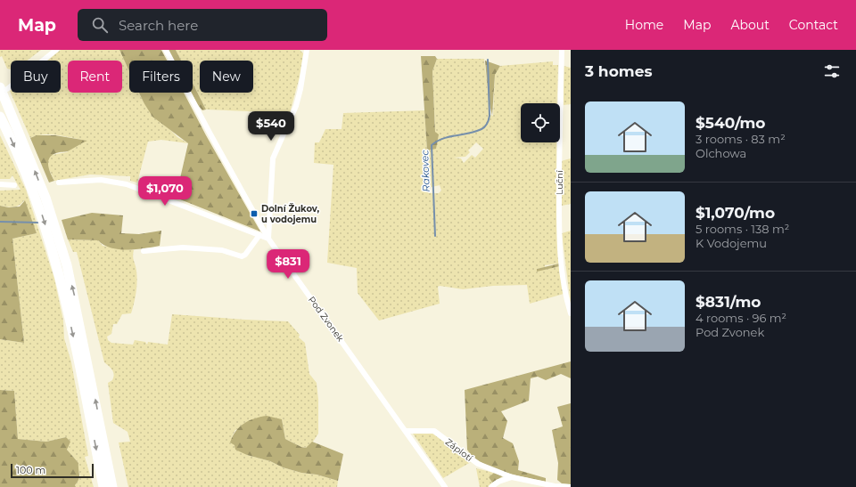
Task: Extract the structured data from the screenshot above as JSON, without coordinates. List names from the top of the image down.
{
  "streets": {
    "street": ["Luční", "Pod Zvonek", "Záplotí"]
  },
  "crossings": [
    ["Pod Zvonek", "Záplotí"]
  ],
  "water": ["Rakovec"],
  "places": {
    "transit": ["Dolní Žukov, u vodojemu"]
  },
  "scale_bar": "100 m",
  "page": {
    "header": "Map",
    "search": "Search here",
    "nav": [
      "Home",
      "Map",
      "About",
      "Contact"
    ],
    "heading": "3 homes",
    "chip": [
      "Buy",
      "Rent",
      "Filters",
      "New"
    ],
    "list": [
      {
        "name": "$540/mo",
        "note": "3 rooms · 83 m² · Olchowa"
      },
      {
        "name": "$1,070/mo",
        "note": "5 rooms · 138 m² · K Vodojemu"
      },
      {
        "name": "$831/mo",
        "note": "4 rooms · 96 m² · Pod Zvonek"
      }
    ],
    "price": ["$540", "$1,070", "$831"],
    "scale": "100 m"
  }
}
